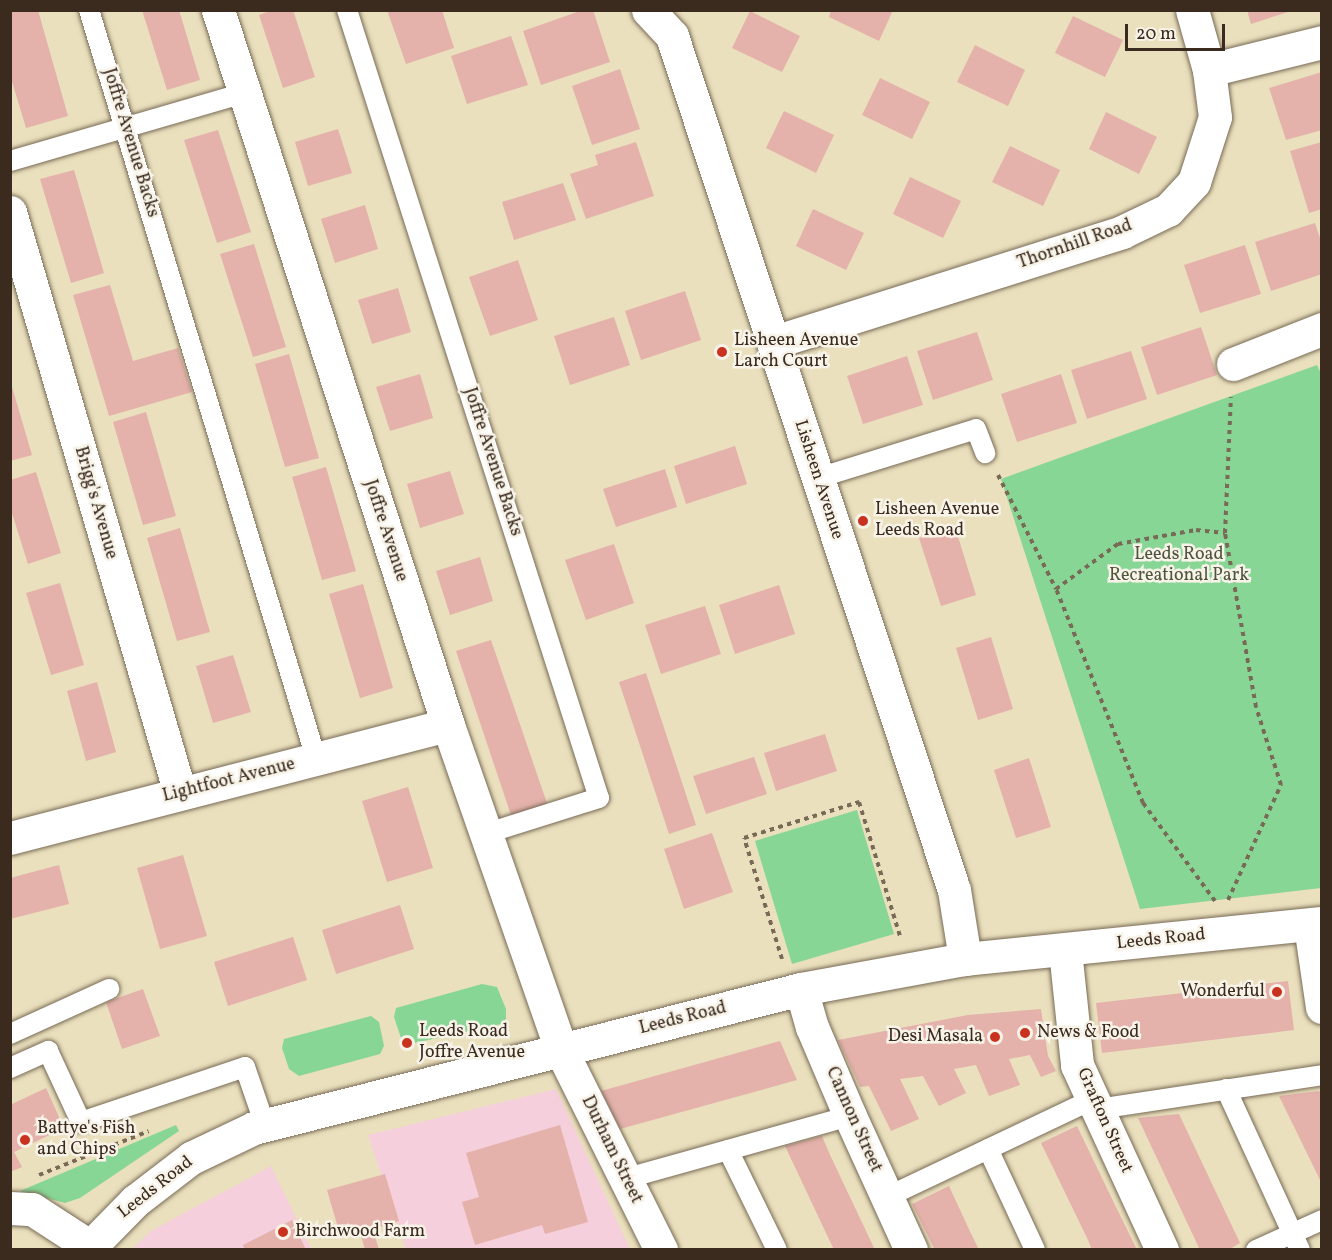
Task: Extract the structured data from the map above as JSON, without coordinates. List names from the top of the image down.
{
  "streets": {
    "street": [
      "Thornhill Road",
      "Lisheen Avenue",
      "Brigg's Avenue",
      "Joffre Avenue",
      "Lightfoot Avenue",
      "Leeds Road",
      "Cannon Street",
      "Grafton Street",
      "Durham Street"
    ],
    "lane": ["Joffre Avenue Backs"]
  },
  "crossings": [
    ["Joffre Avenue Backs", "Joffre Avenue"],
    ["Joffre Avenue Backs", "Lightfoot Avenue"],
    ["Thornhill Road", "Lisheen Avenue"],
    ["Lisheen Avenue", "Leeds Road"],
    ["Brigg's Avenue", "Lightfoot Avenue"],
    ["Joffre Avenue", "Lightfoot Avenue"],
    ["Joffre Avenue", "Leeds Road"],
    ["Joffre Avenue", "Durham Street"],
    ["Leeds Road", "Cannon Street"],
    ["Leeds Road", "Grafton Street"],
    ["Leeds Road", "Durham Street"]
  ],
  "parks": ["Leeds Road Recreational Park"],
  "places": [
    "Lisheen Avenue Larch Court",
    "Lisheen Avenue Leeds Road",
    "Wonderful",
    "News & Food",
    "Desi Masala",
    "Leeds Road Joffre Avenue",
    "Battye's Fish and Chips",
    "Birchwood Farm"
  ],
  "scale_bar": "20 m"
}
